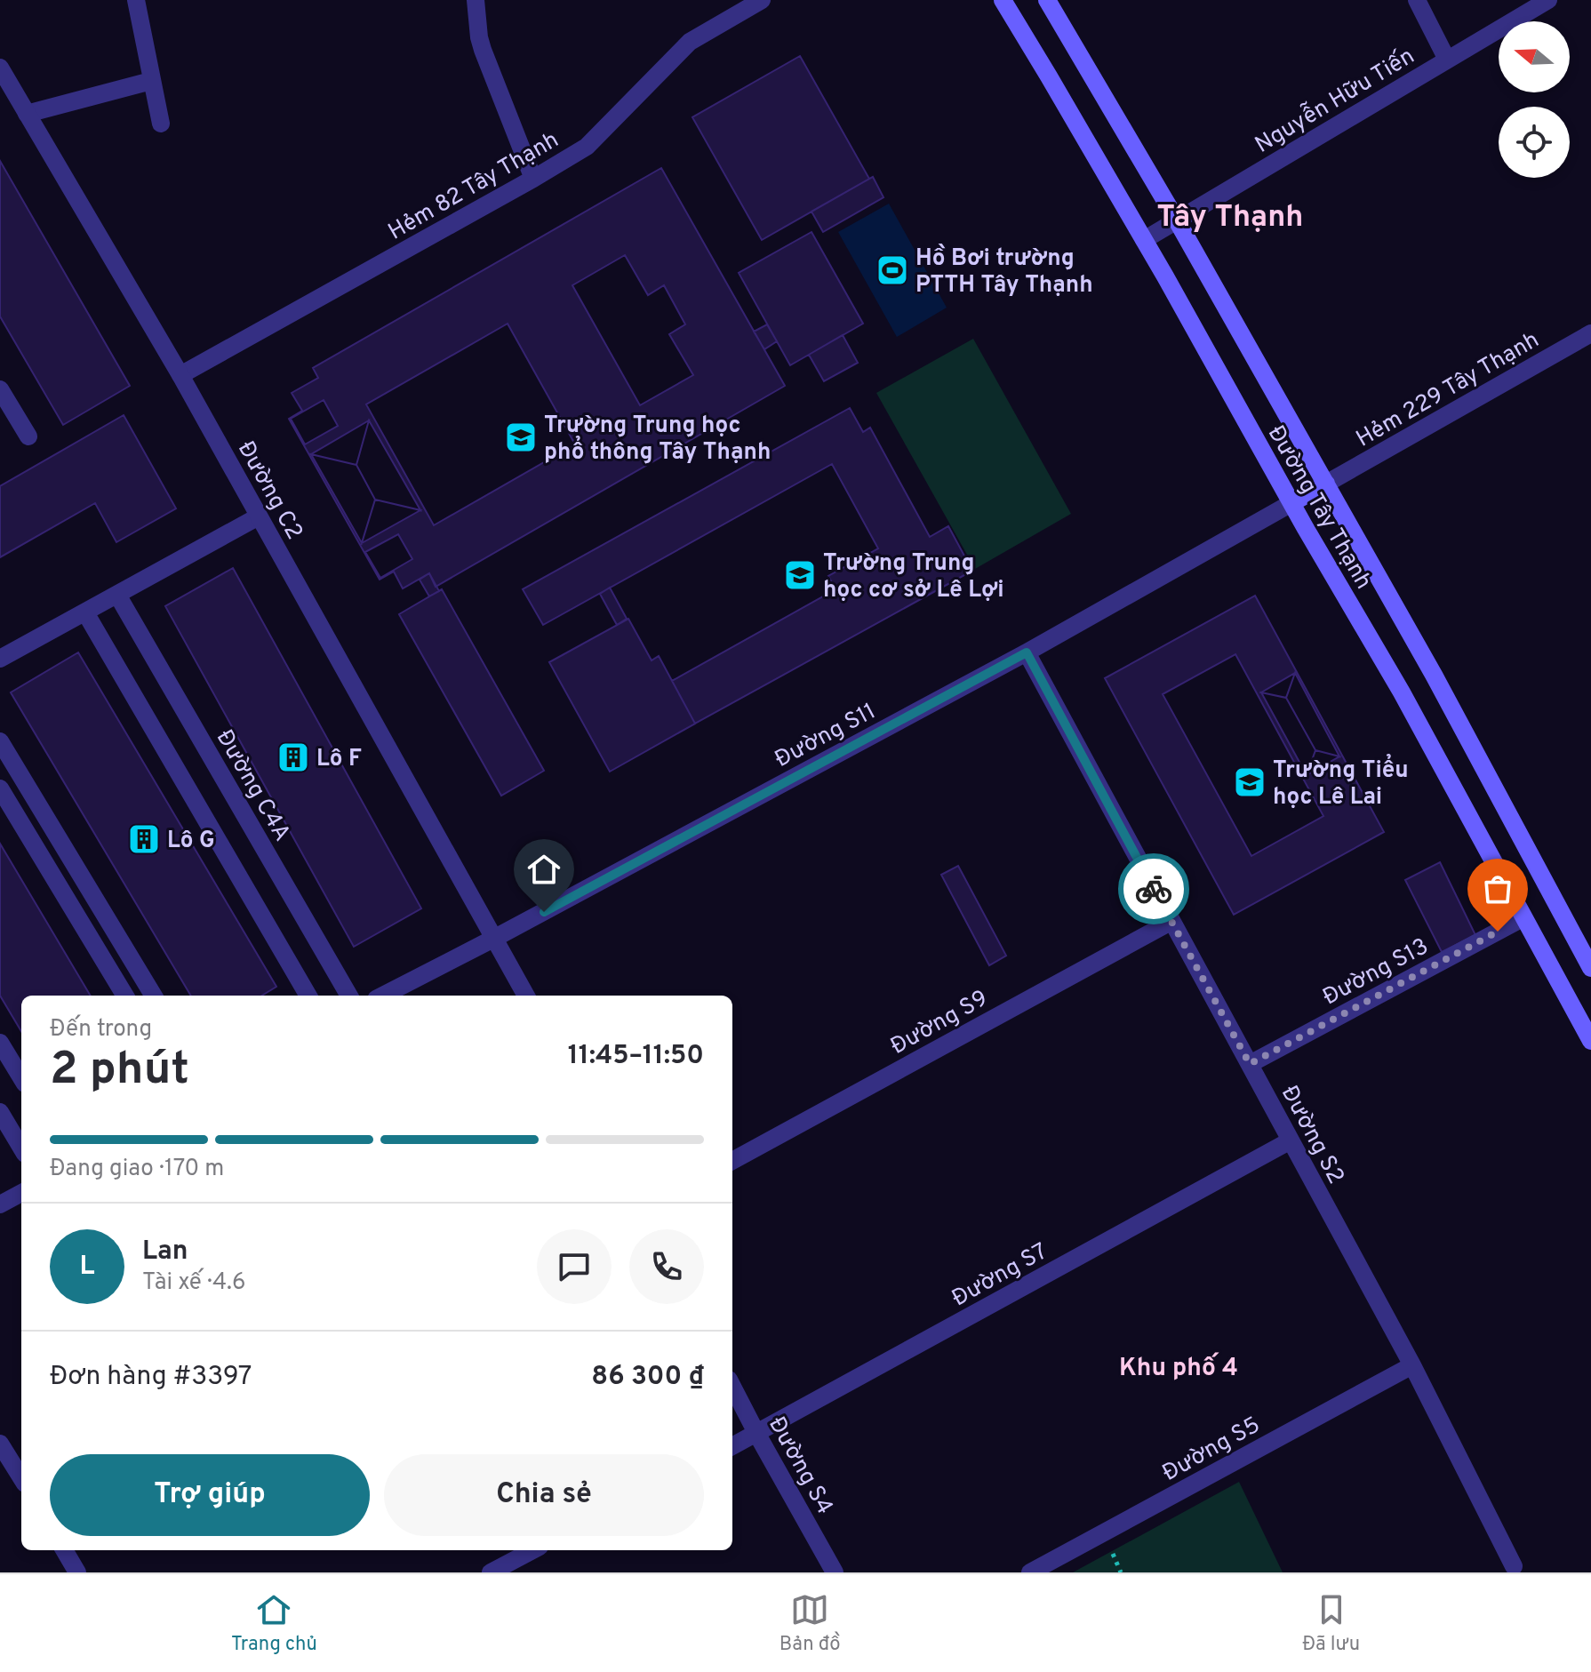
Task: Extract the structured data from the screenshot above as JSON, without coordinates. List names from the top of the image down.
{
  "streets": {
    "street": [
      "Nguyễn Hữu Tiến",
      "Hẻm 82 Tây Thạnh",
      "Hẻm 229 Tây Thạnh",
      "Đường C2",
      "Đường Tây Thạnh",
      "Đường S11",
      "Đường C4A",
      "Đường S13",
      "Đường S9",
      "Đường S2",
      "Đường S7",
      "Đường S5",
      "Đường S4"
    ]
  },
  "crossings": [
    ["Nguyễn Hữu Tiến", "Đường Tây Thạnh"],
    ["Hẻm 82 Tây Thạnh", "Đường C2"],
    ["Hẻm 229 Tây Thạnh", "Đường Tây Thạnh"],
    ["Đường C2", "Đường S11"],
    ["Đường Tây Thạnh", "Đường S11"],
    ["Đường Tây Thạnh", "Đường S13"],
    ["Đường S11", "Đường S2"],
    ["Đường S13", "Đường S2"],
    ["Đường S9", "Đường S2"],
    ["Đường S2", "Đường S7"],
    ["Đường S2", "Đường S5"],
    ["Đường S7", "Đường S4"]
  ],
  "districts": ["Tây Thạnh", "Khu phố 4"],
  "places": {
    "sports": ["Hồ Bơi trường PTTH Tây Thạnh"],
    "school or university": ["Trường Trung học phổ thông Tây Thạnh", "Trường Trung học cơ sở Lê Lợi", "Trường Tiểu học Lê Lai"],
    "building": ["Lô F", "Lô G"]
  },
  "north": "left",
  "page": {
    "heading": ["2 phút", "Đến trong", "11:45–11:50"],
    "panel": [
      "Lan",
      "Tài xế · 4.6",
      "Đơn hàng #3397",
      "86 300 ₫"
    ],
    "bar": "Đang giao · 170 m",
    "round": "L",
    "buttons": ["Trợ giúp", "Chia sẻ"],
    "tabs": ["Trang chủ", "Bản đồ", "Đã lưu"]
  }
}
